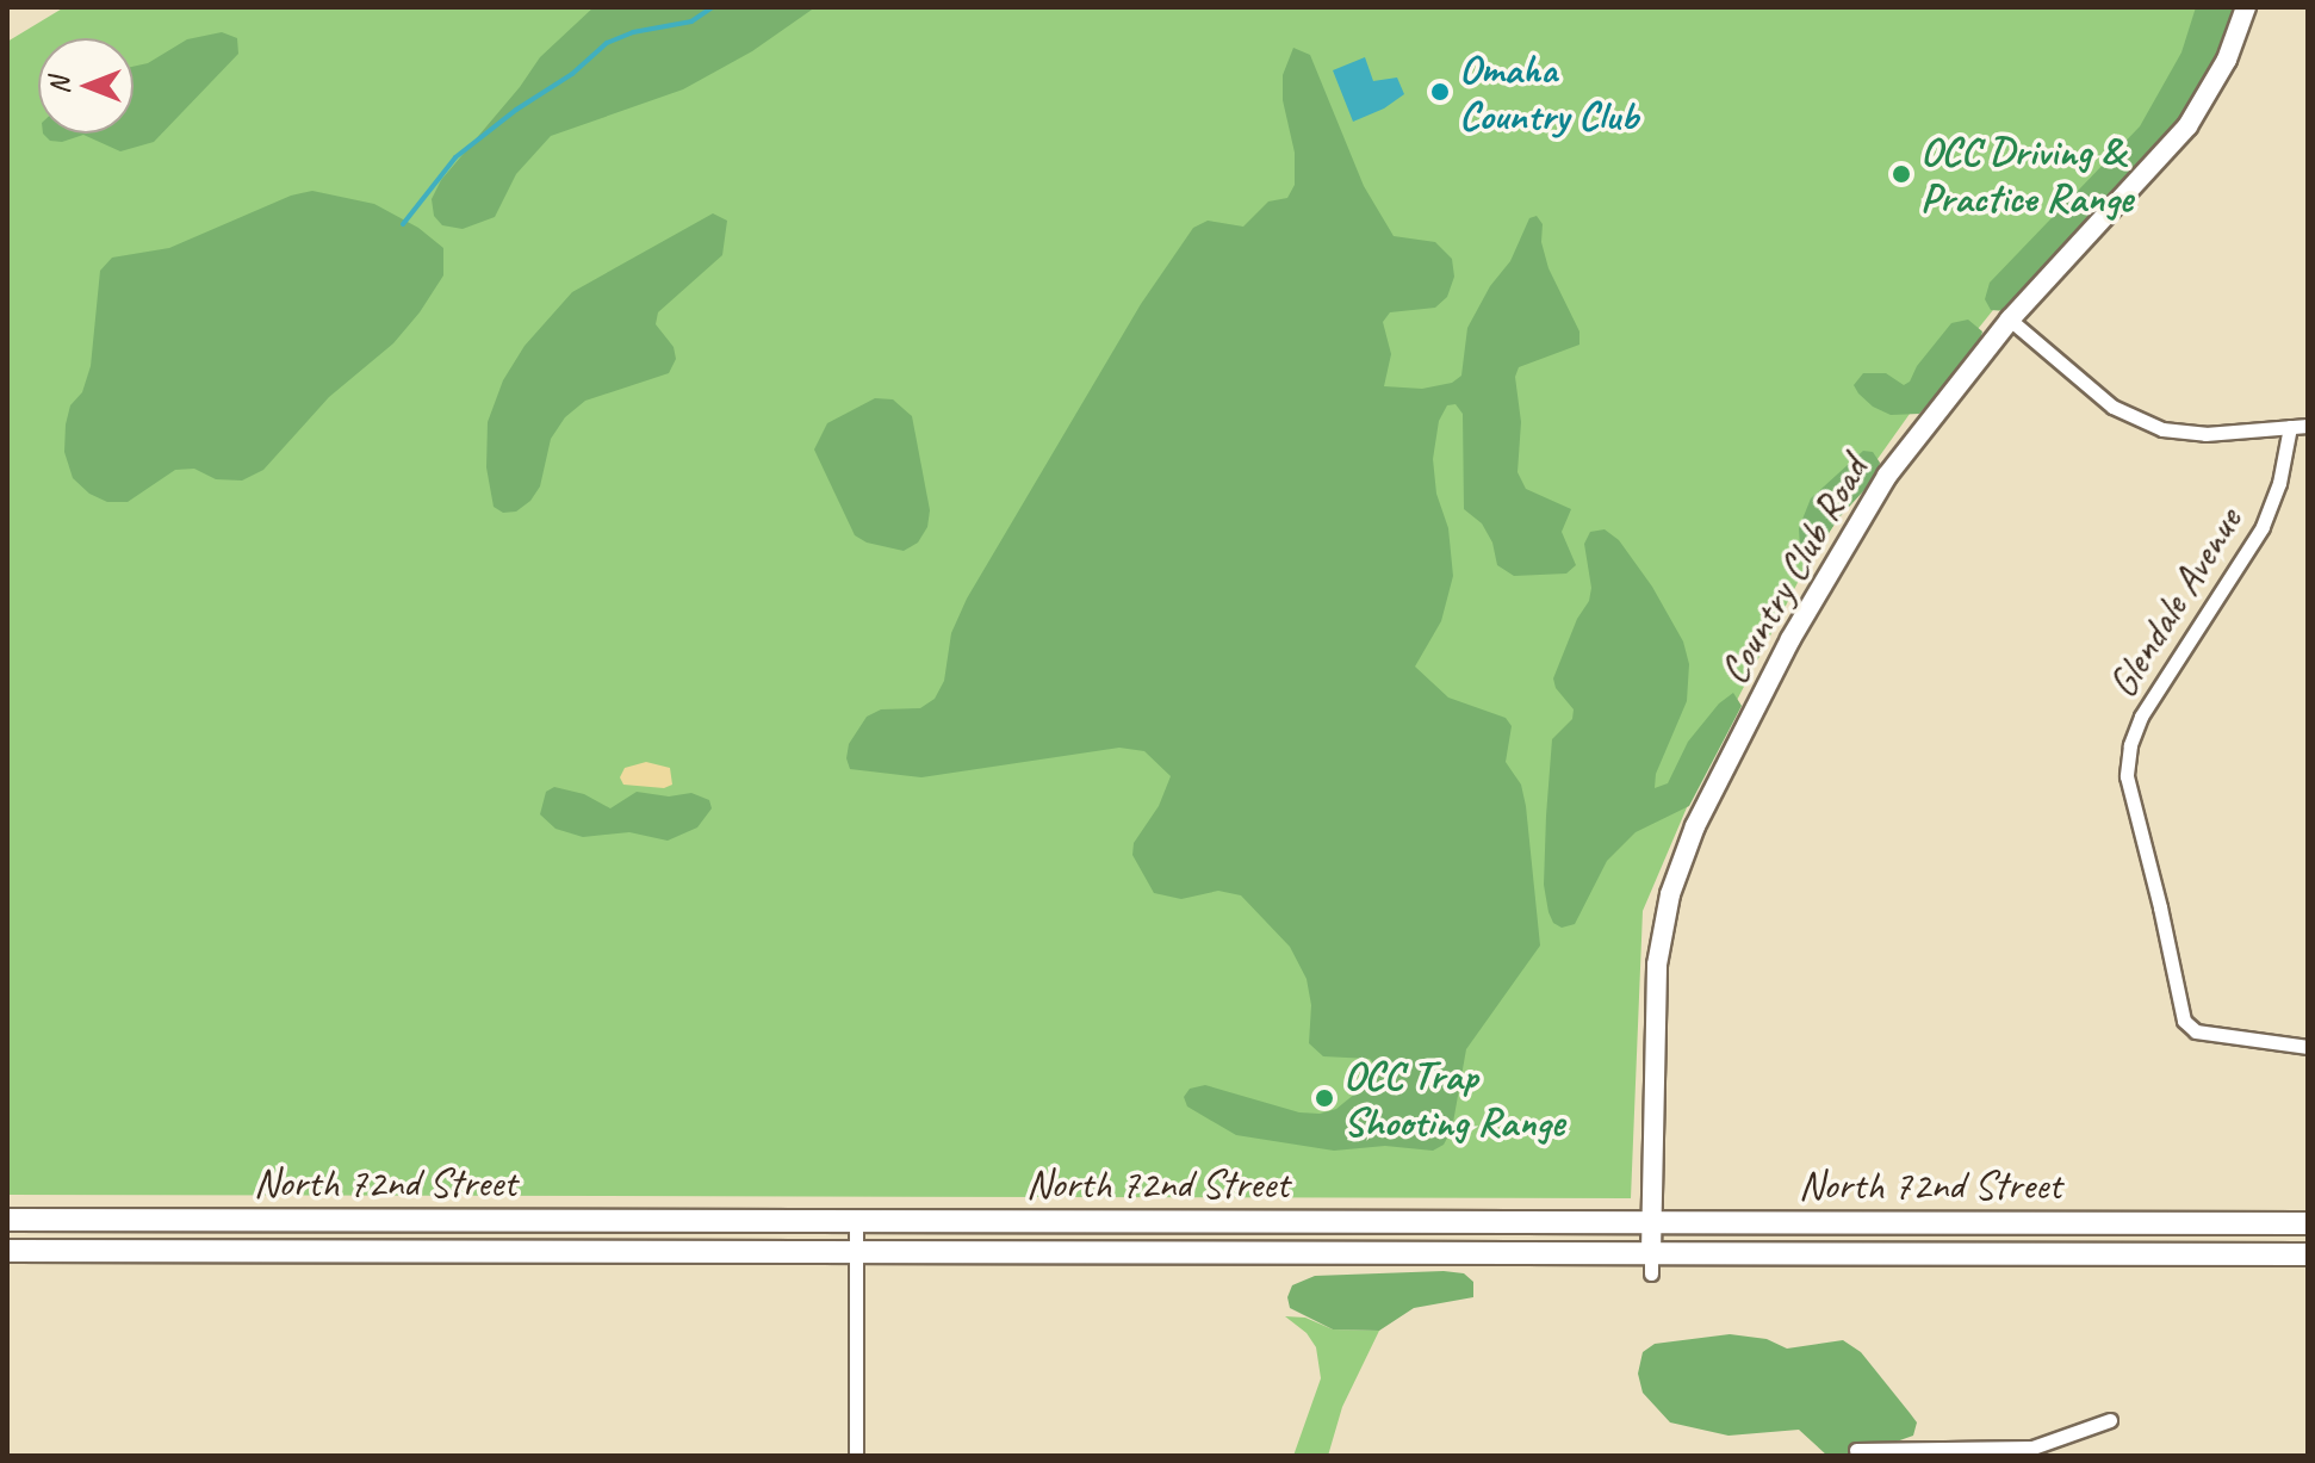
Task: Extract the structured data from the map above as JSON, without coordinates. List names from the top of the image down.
{
  "streets": {
    "main road": ["North 72nd Street"],
    "street": ["Country Club Road", "Glendale Avenue"]
  },
  "crossings": [
    ["Country Club Road", "North 72nd Street"]
  ],
  "places": ["Omaha Country Club", "OCC Driving & Practice Range", "OCC Trap Shooting Range"],
  "north": "left"
}
